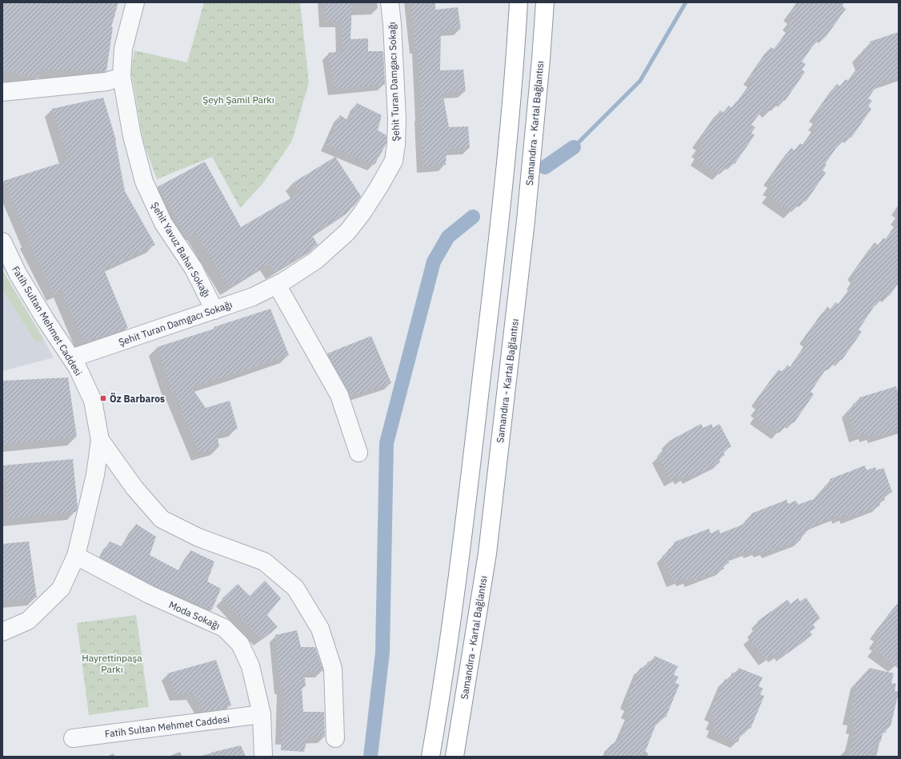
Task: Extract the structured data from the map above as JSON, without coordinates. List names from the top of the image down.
{
  "streets": {
    "highway": ["Samandıra - Kartal Bağlantısı"],
    "street": [
      "Şehit Turan Damgacı Sokağı",
      "Şehit Yavuz Bahar Sokağı",
      "Fatih Sultan Mehmet Caddesi",
      "Moda Sokağı"
    ]
  },
  "crossings": [
    ["Şehit Turan Damgacı Sokağı", "Şehit Yavuz Bahar Sokağı"],
    ["Şehit Turan Damgacı Sokağı", "Fatih Sultan Mehmet Caddesi"],
    ["Fatih Sultan Mehmet Caddesi", "Moda Sokağı"]
  ],
  "parks": ["Şeyh Şamil Parkı", "Hayrettinpaşa Parkı"],
  "places": {
    "transit": ["Öz Barbaros"]
  }
}
